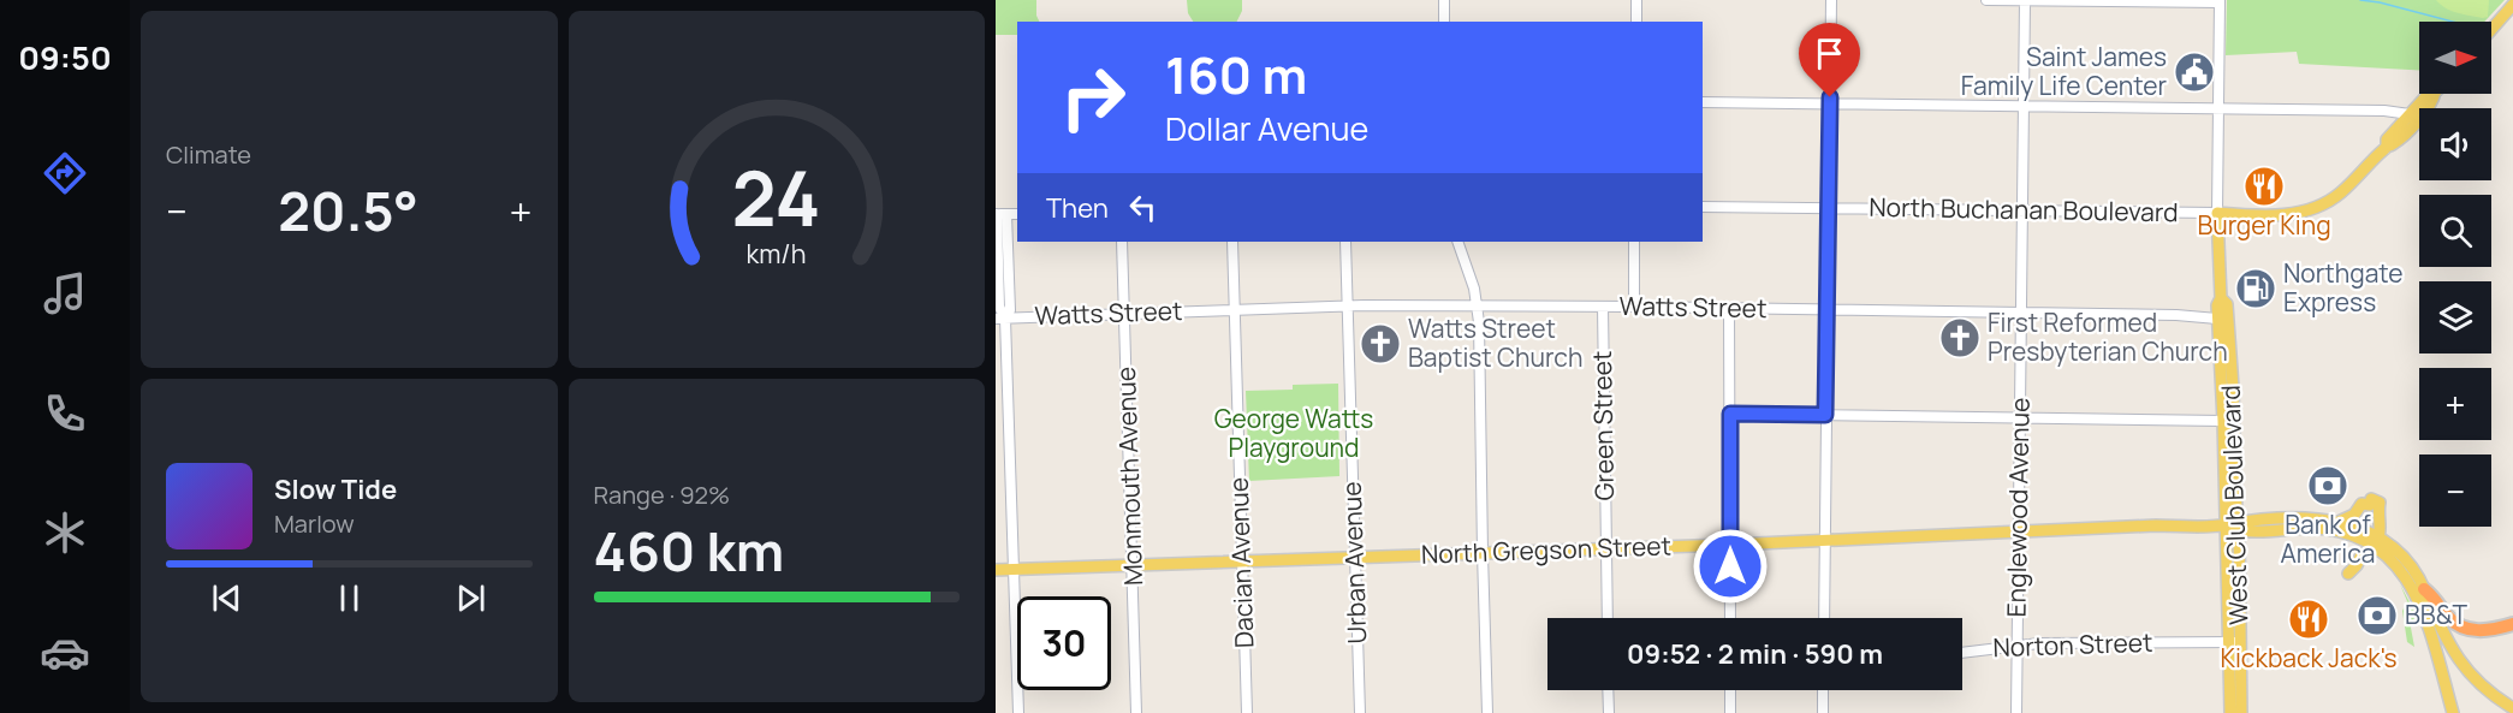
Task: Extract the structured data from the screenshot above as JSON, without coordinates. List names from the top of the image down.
{
  "streets": {
    "main road": ["West Club Boulevard", "North Gregson Street"],
    "street": [
      "North Buchanan Boulevard",
      "Watts Street",
      "Green Street",
      "Monmouth Avenue",
      "Englewood Avenue",
      "Dacian Avenue",
      "Urban Avenue",
      "Norton Street"
    ]
  },
  "crossings": [
    ["North Buchanan Boulevard", "West Club Boulevard"],
    ["North Buchanan Boulevard", "Englewood Avenue"],
    ["Watts Street", "Green Street"],
    ["Watts Street", "Monmouth Avenue"],
    ["Watts Street", "West Club Boulevard"],
    ["Watts Street", "Englewood Avenue"],
    ["Watts Street", "Dacian Avenue"],
    ["Watts Street", "Urban Avenue"],
    ["Green Street", "North Gregson Street"],
    ["Monmouth Avenue", "North Gregson Street"],
    ["West Club Boulevard", "North Gregson Street"],
    ["West Club Boulevard", "Norton Street"],
    ["Englewood Avenue", "North Gregson Street"],
    ["Englewood Avenue", "Norton Street"],
    ["North Gregson Street", "Dacian Avenue"],
    ["North Gregson Street", "Urban Avenue"]
  ],
  "parks": ["George Watts Playground"],
  "places": {
    "public building": ["Saint James Family Life Center"],
    "restaurant": ["Burger King", "Kickback Jack's"],
    "fuel station": ["Northgate Express"],
    "church": ["First Reformed Presbyterian Church", "Watts Street Baptist Church"],
    "bank": ["Bank of America", "BB&T"]
  },
  "north": "right",
  "page": {
    "tabs": "09:50",
    "tile": [
      "Climate",
      ["Range · 92%", "460 km"]
    ],
    "map_buttons": ["+", "−"],
    "turn": ["160 m", "Dollar Avenue"],
    "then": "Then",
    "heat": ["−", "20.5°", "+"],
    "song": ["Slow Tide", "Marlow"],
    "limit": "30",
    "trip": "09:52 · 2 min · 590 m",
    "gauge": ["24", "km/h"]
  }
}
